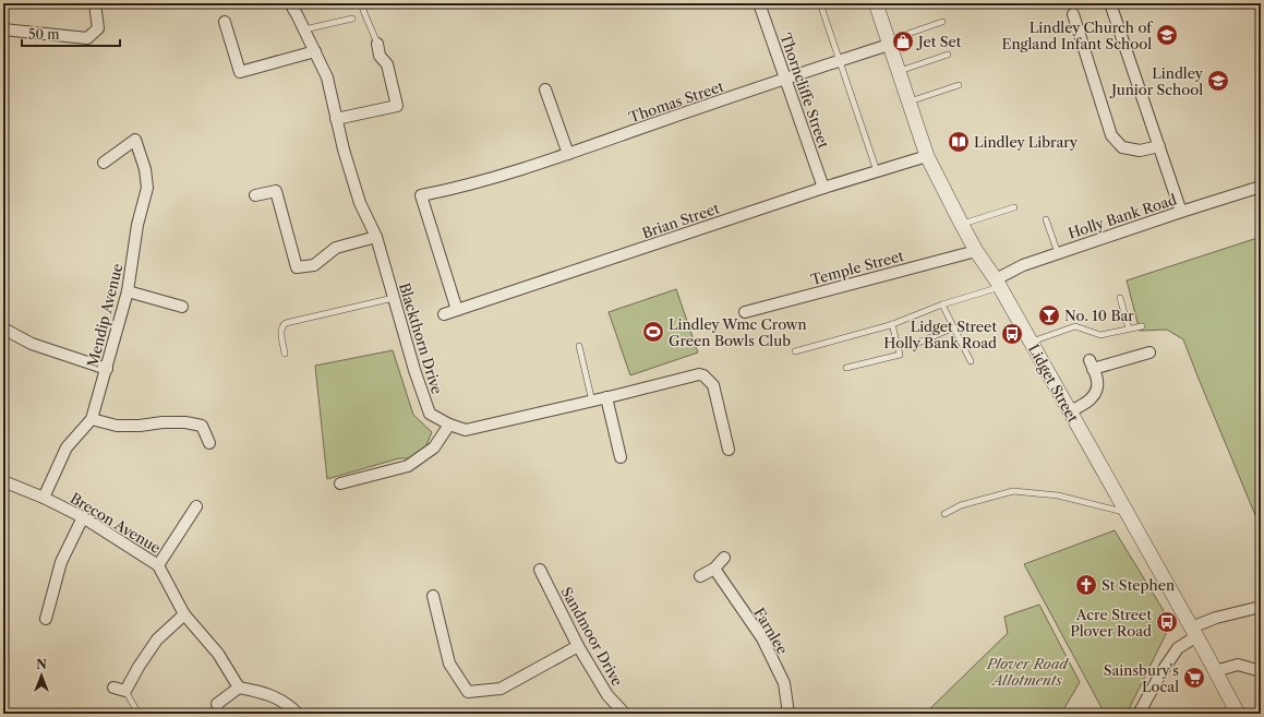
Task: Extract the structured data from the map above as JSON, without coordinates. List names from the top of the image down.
{
  "streets": {
    "street": [
      "Thorncliffe Street",
      "Thomas Street",
      "Holly Bank Road",
      "Brian Street",
      "Temple Street",
      "Mendip Avenue",
      "Blackthorn Drive",
      "Lidget Street",
      "Brecon Avenue",
      "Farnlee",
      "Sandmoor Drive"
    ]
  },
  "crossings": [
    ["Thorncliffe Street", "Thomas Street"],
    ["Thorncliffe Street", "Brian Street"],
    ["Thomas Street", "Brian Street"],
    ["Thomas Street", "Lidget Street"],
    ["Holly Bank Road", "Lidget Street"],
    ["Brian Street", "Lidget Street"],
    ["Temple Street", "Lidget Street"],
    ["Mendip Avenue", "Brecon Avenue"]
  ],
  "parks": ["Plover Road Allotments"],
  "places": {
    "school or university": ["Lindley Church of England Infant School", "Lindley Junior School"],
    "shop": ["Jet Set"],
    "library": ["Lindley Library"],
    "bar": ["No. 10 Bar"],
    "sports": ["Lindley Wmc Crown Green Bowls Club"],
    "bus stop": ["Lidget Street Holly Bank Road", "Acre Street Plover Road"],
    "church": ["St Stephen"],
    "supermarket": ["Sainsbury's Local"]
  },
  "scale_bar": "50 m",
  "north": "top"
}
